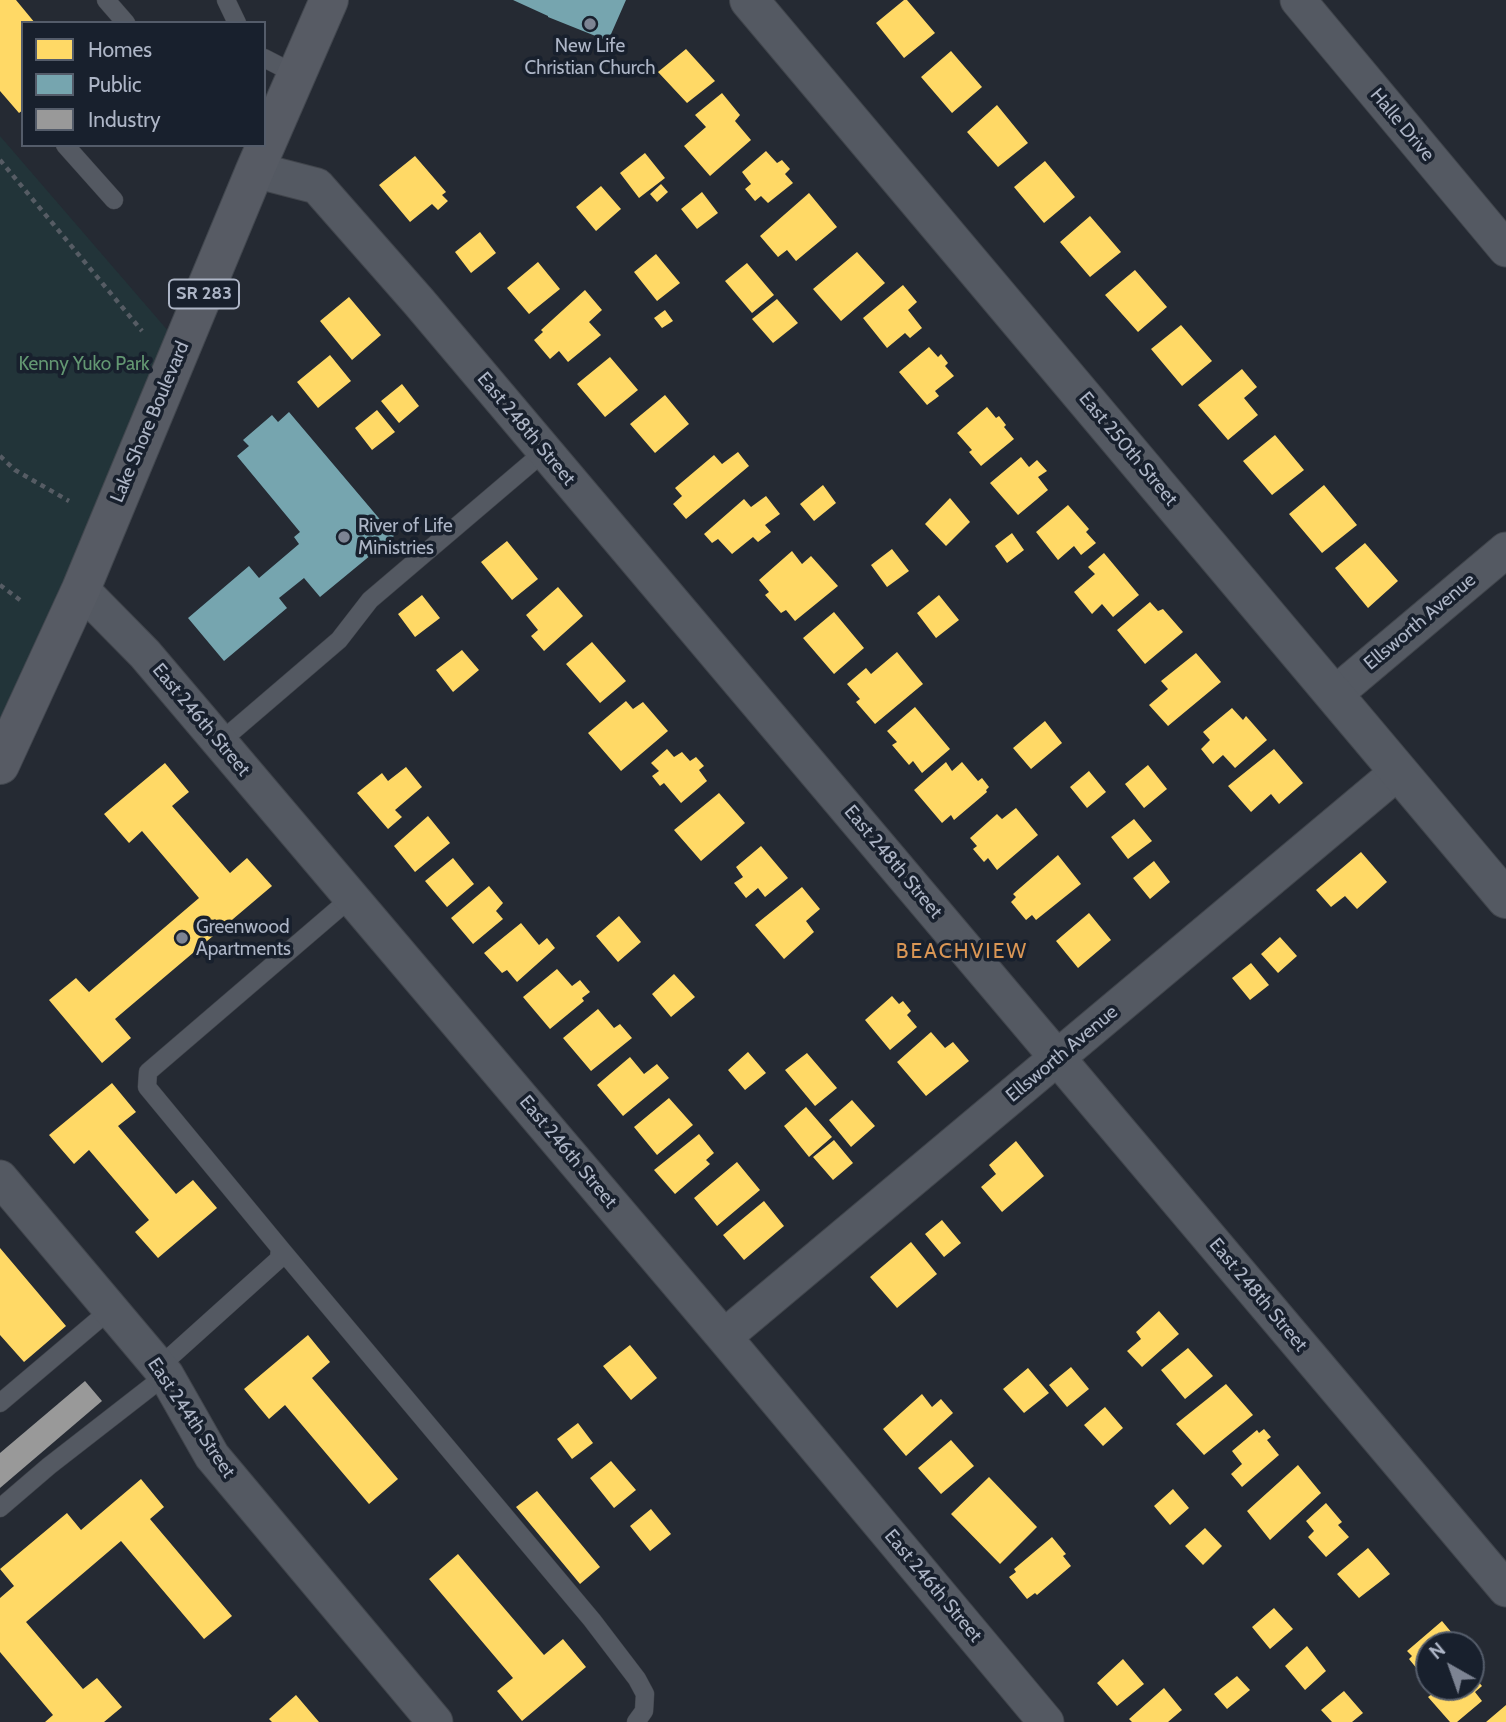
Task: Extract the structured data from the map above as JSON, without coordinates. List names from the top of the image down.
{
  "streets": {
    "main road": ["SR 283", "Lake Shore Boulevard"],
    "street": [
      "Halle Drive",
      "East 248th Street",
      "East 250th Street",
      "Ellsworth Avenue",
      "East 246th Street",
      "East 244th Street"
    ]
  },
  "crossings": [
    ["Lake Shore Boulevard", "East 248th Street"],
    ["Lake Shore Boulevard", "East 246th Street"],
    ["East 248th Street", "Ellsworth Avenue"],
    ["East 250th Street", "Ellsworth Avenue"],
    ["Ellsworth Avenue", "East 246th Street"]
  ],
  "districts": ["BEACHVIEW"],
  "parks": ["Kenny Yuko Park"],
  "places": ["New Life Christian Church", "River of Life Ministries", "Greenwood Apartments"],
  "legend": ["Homes", "Public", "Industry"],
  "north": "top left"
}
